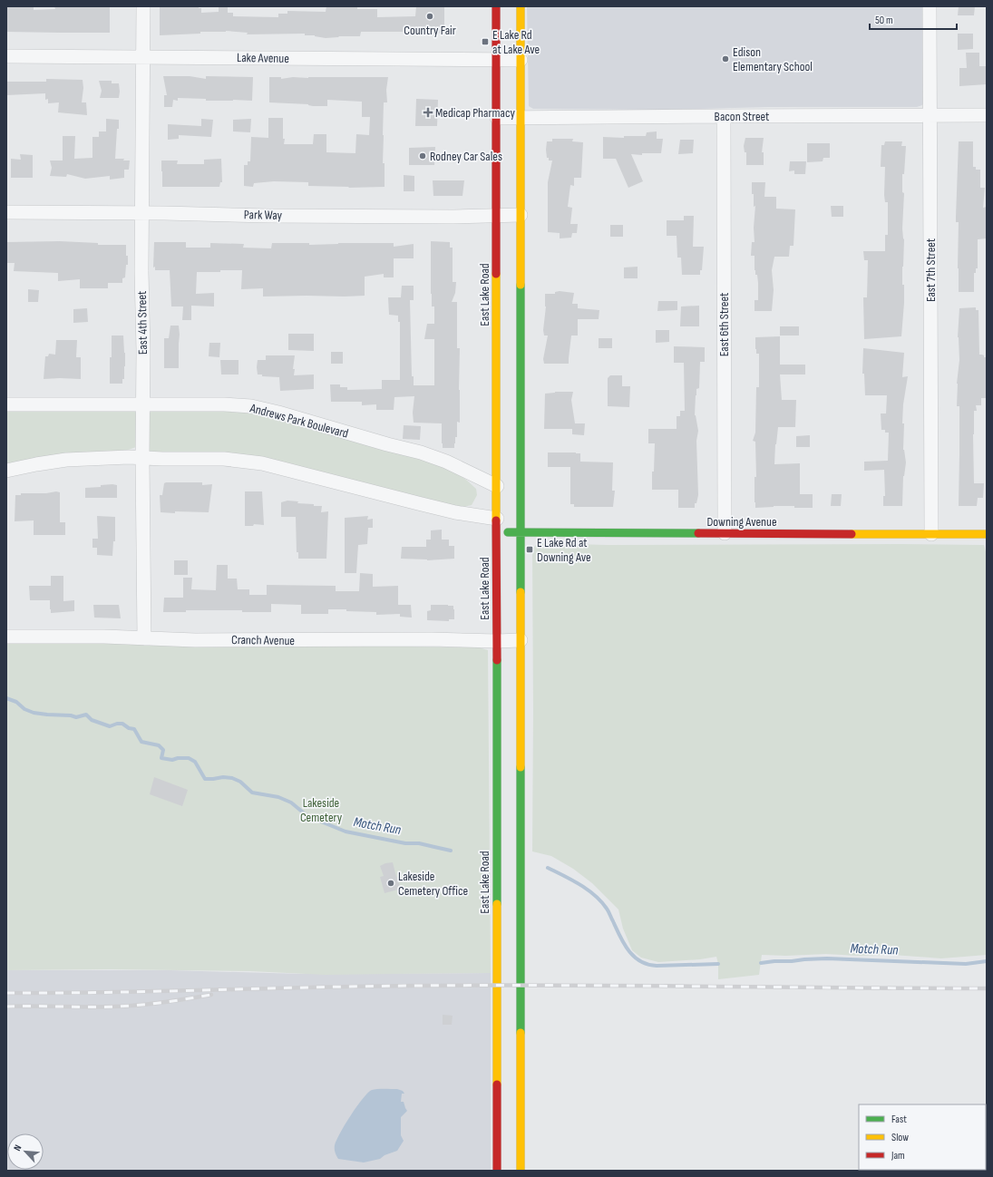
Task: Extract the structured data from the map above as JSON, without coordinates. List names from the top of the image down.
{
  "streets": {
    "main road": ["East Lake Road", "Downing Avenue"],
    "street": [
      "Lake Avenue",
      "Bacon Street",
      "Park Way",
      "East 7th Street",
      "East 4th Street",
      "East 6th Street",
      "Andrews Park Boulevard",
      "Cranch Avenue"
    ]
  },
  "crossings": [
    ["Lake Avenue", "East Lake Road"],
    ["Lake Avenue", "East 4th Street"],
    ["Bacon Street", "East 7th Street"],
    ["Bacon Street", "East Lake Road"],
    ["Bacon Street", "East 6th Street"],
    ["Park Way", "East Lake Road"],
    ["Park Way", "East 4th Street"],
    ["East 7th Street", "Downing Avenue"],
    ["East Lake Road", "Andrews Park Boulevard"],
    ["East Lake Road", "Downing Avenue"],
    ["East Lake Road", "Cranch Avenue"],
    ["East 4th Street", "Andrews Park Boulevard"],
    ["East 4th Street", "Cranch Avenue"],
    ["East 6th Street", "Downing Avenue"]
  ],
  "water": ["Motch Run"],
  "parks": ["Lakeside Cemetery"],
  "places": {
    "other": [
      "Country Fair",
      "Edison Elementary School",
      "Rodney Car Sales",
      "Lakeside Cemetery Office"
    ],
    "transit": ["E Lake Rd at Lake Ave", "E Lake Rd at Downing Ave"],
    "health": ["Medicap Pharmacy"]
  },
  "legend": ["Fast", "Slow", "Jam"],
  "scale_bar": "50 m",
  "north": "top left"
}
